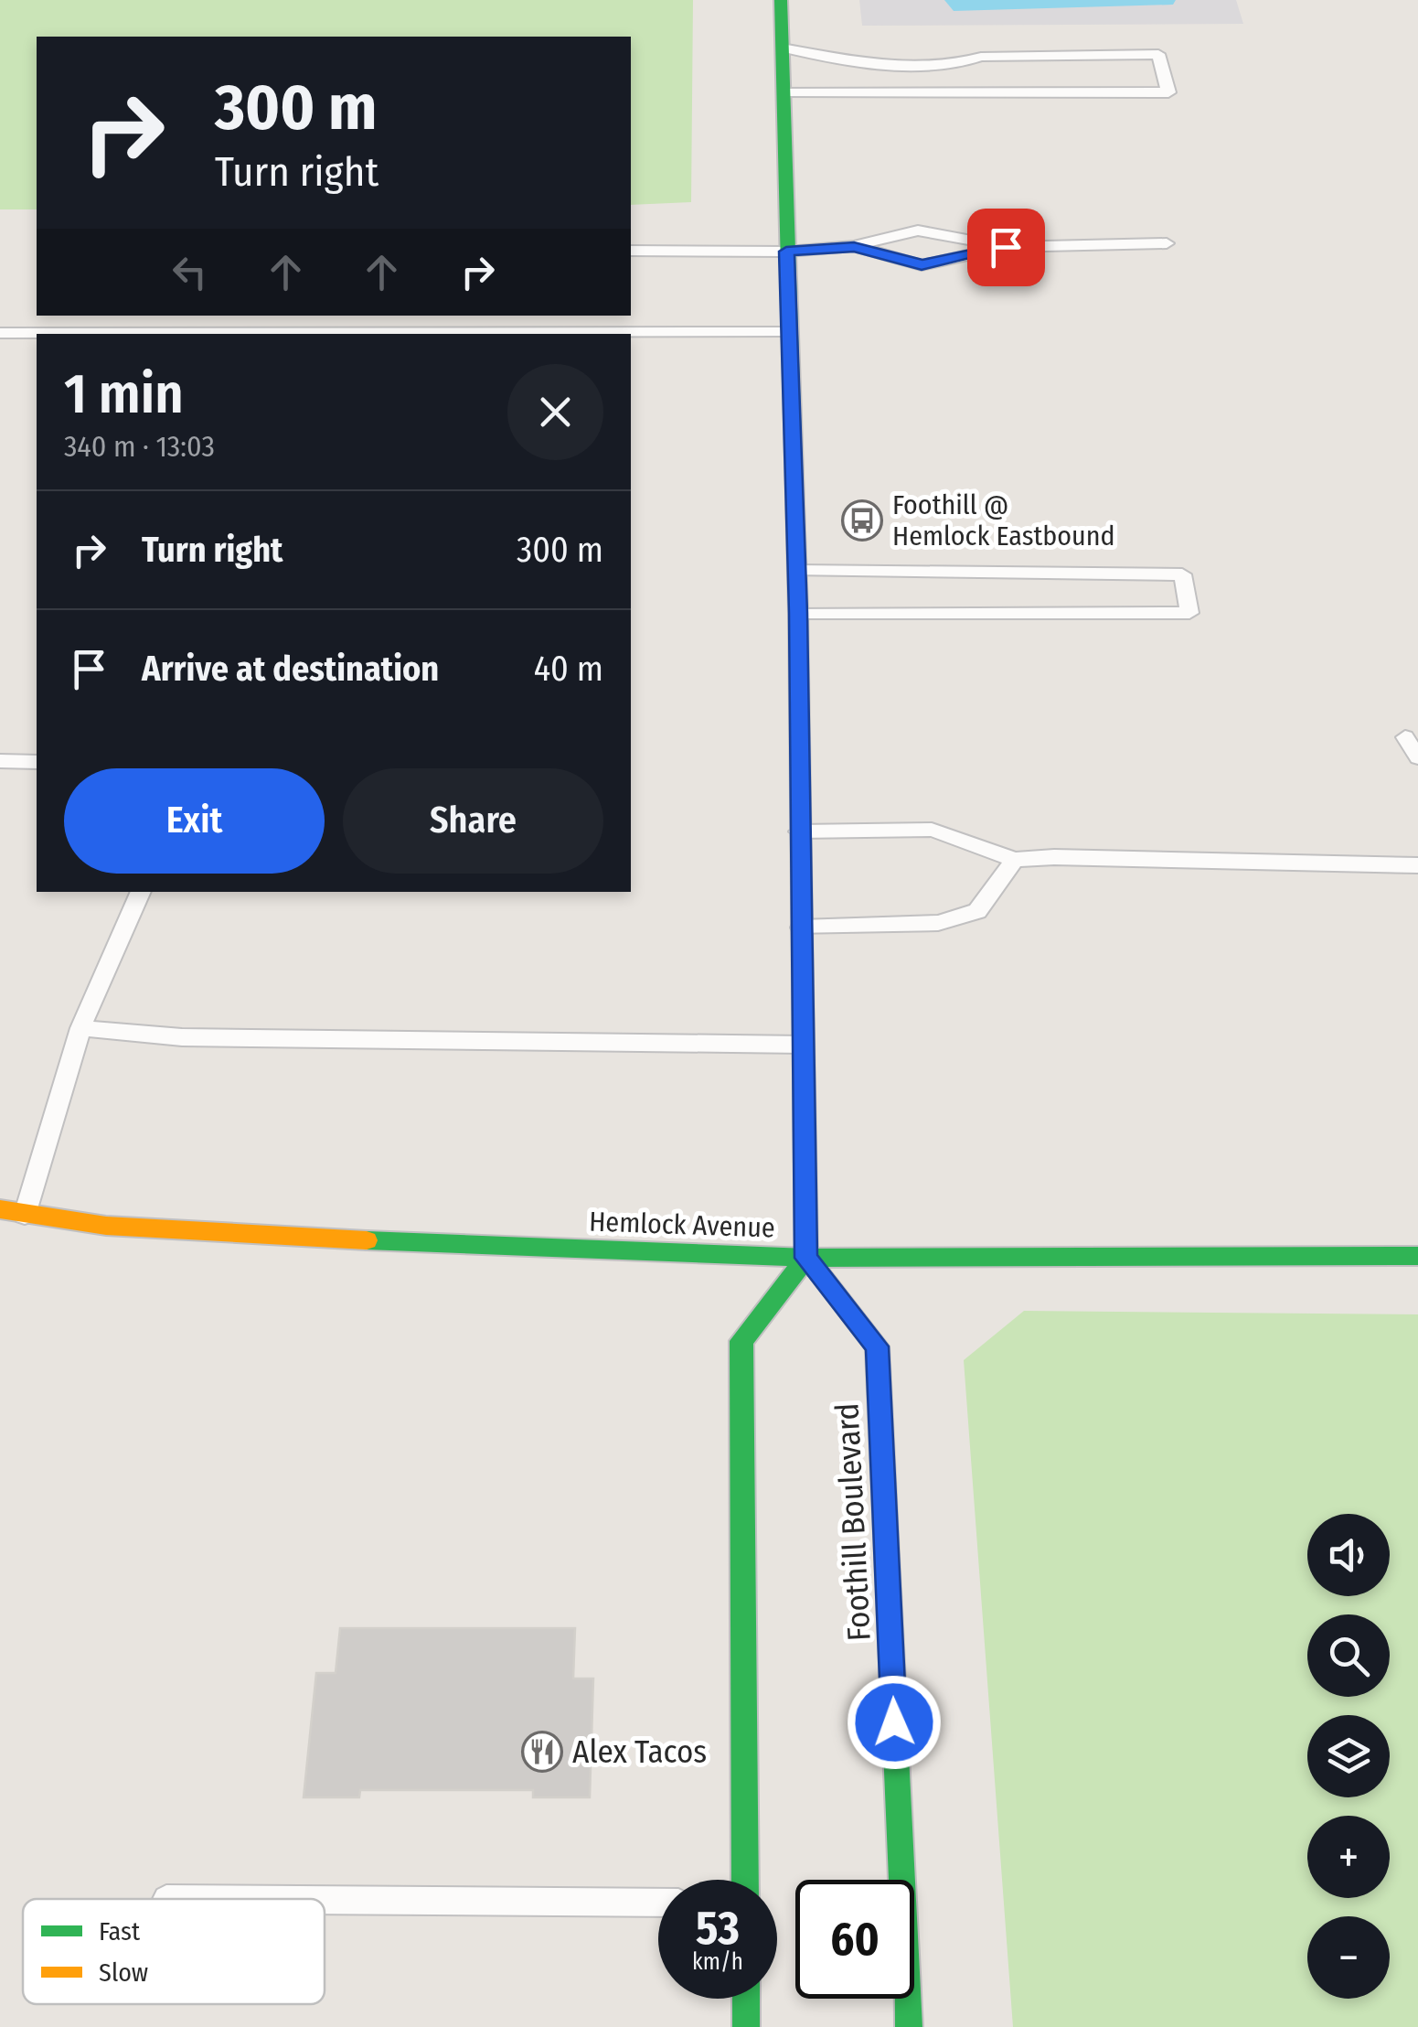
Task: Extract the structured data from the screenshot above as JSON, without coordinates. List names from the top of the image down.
{
  "streets": {
    "main road": ["Hemlock Avenue", "Foothill Boulevard"]
  },
  "crossings": [
    ["Hemlock Avenue", "Foothill Boulevard"]
  ],
  "places": {
    "bus stop": ["Foothill @ Hemlock Eastbound"],
    "restaurant": ["Alex Tacos"]
  },
  "legend": ["Fast", "Slow"],
  "page": {
    "turn": ["300 m", "Turn right"],
    "heading": ["1 min", "340 m · 13:03"],
    "list": [
      {
        "name": "Turn right",
        "value": "300 m"
      },
      {
        "name": "Arrive at destination",
        "value": "40 m"
      }
    ],
    "buttons": ["Exit", "Share"],
    "map_buttons": ["+", "−"],
    "speed": "53 km/h",
    "limit": "60"
  }
}
